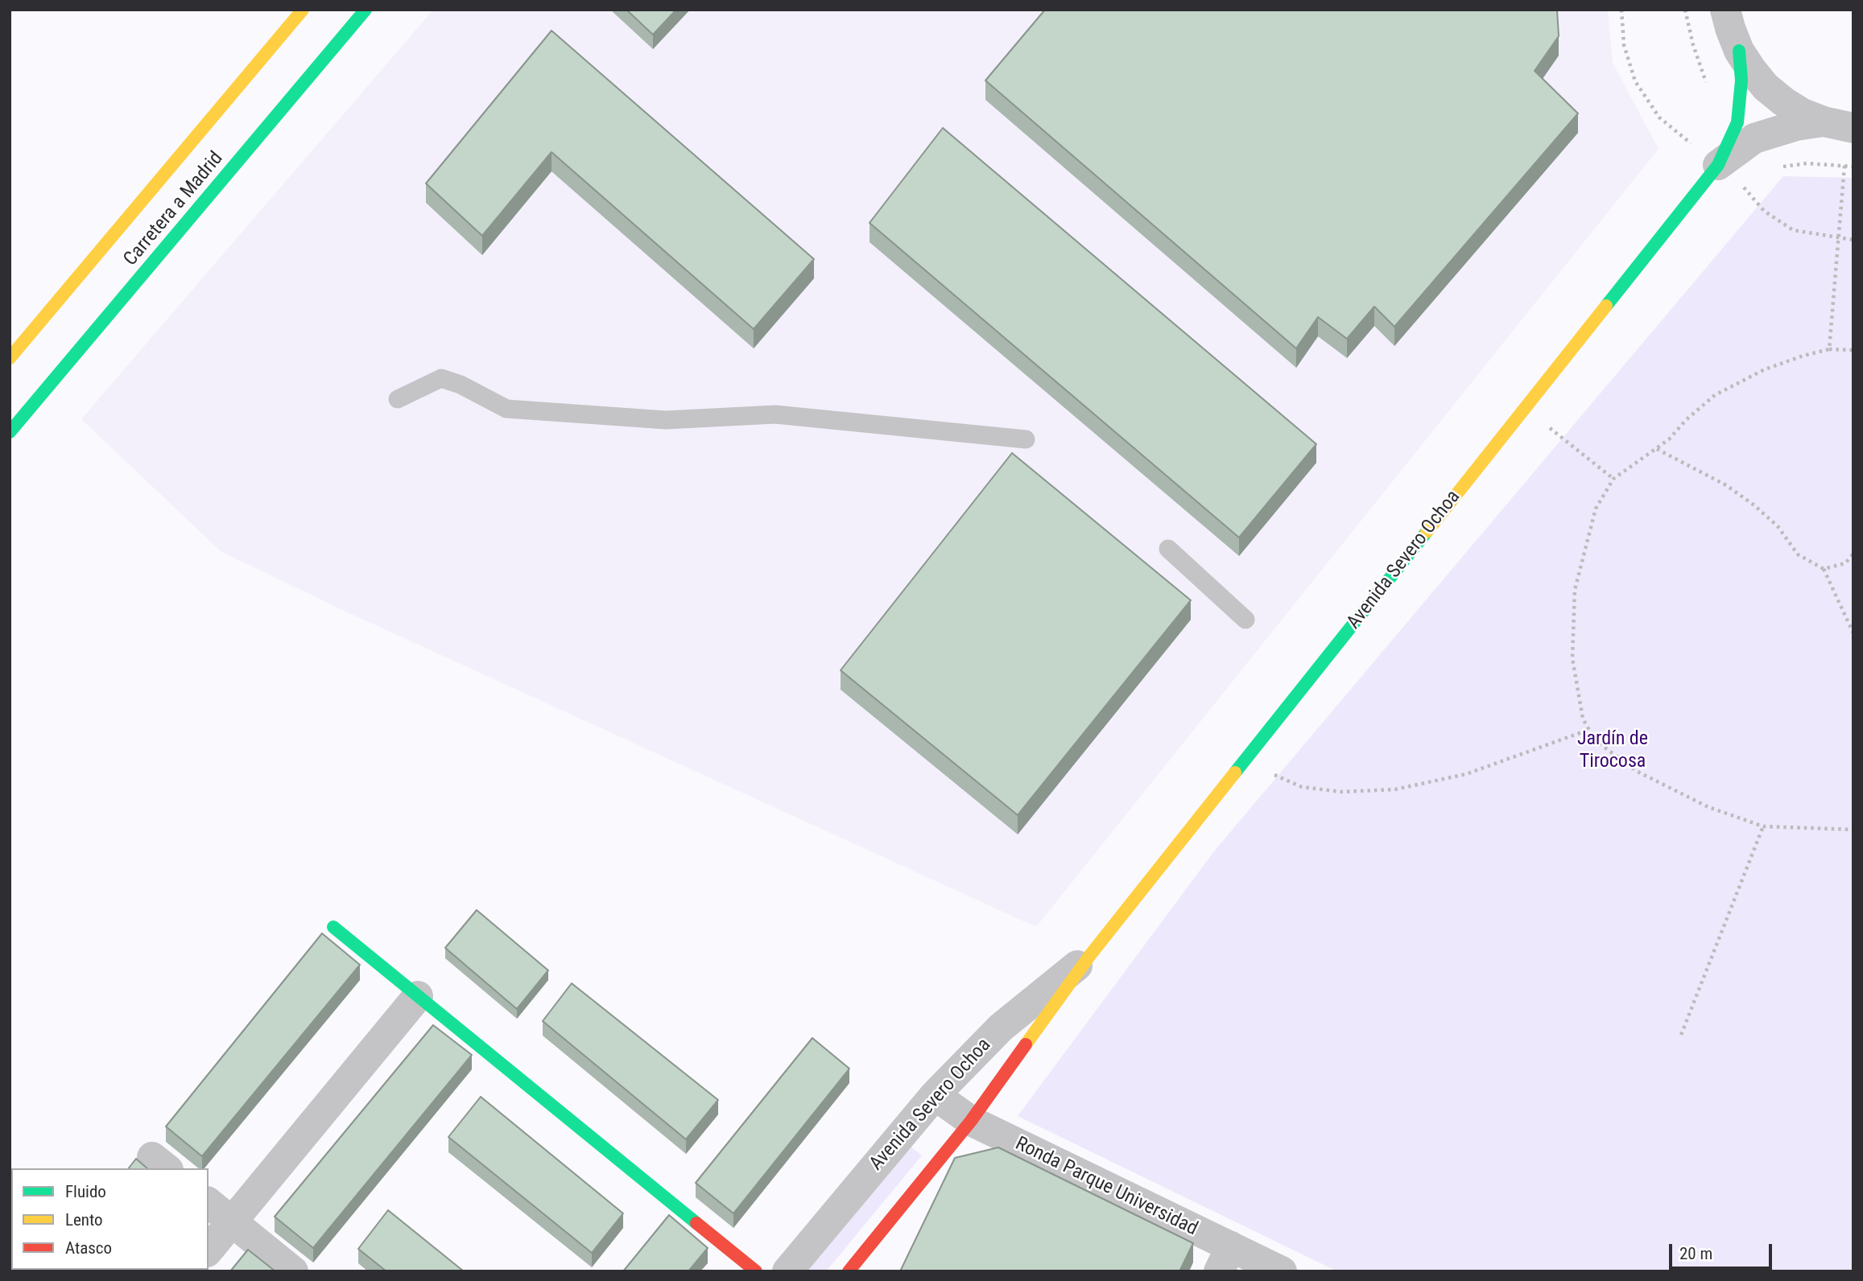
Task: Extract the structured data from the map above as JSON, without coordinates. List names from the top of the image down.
{
  "streets": {
    "street": ["Carretera a Madrid", "Avenida Severo Ochoa", "Ronda Parque Universidad"]
  },
  "crossings": [
    ["Avenida Severo Ochoa", "Ronda Parque Universidad"]
  ],
  "parks": ["Jardín de Tirocosa"],
  "legend": ["Fluido", "Lento", "Atasco"],
  "scale_bar": "20 m"
}
